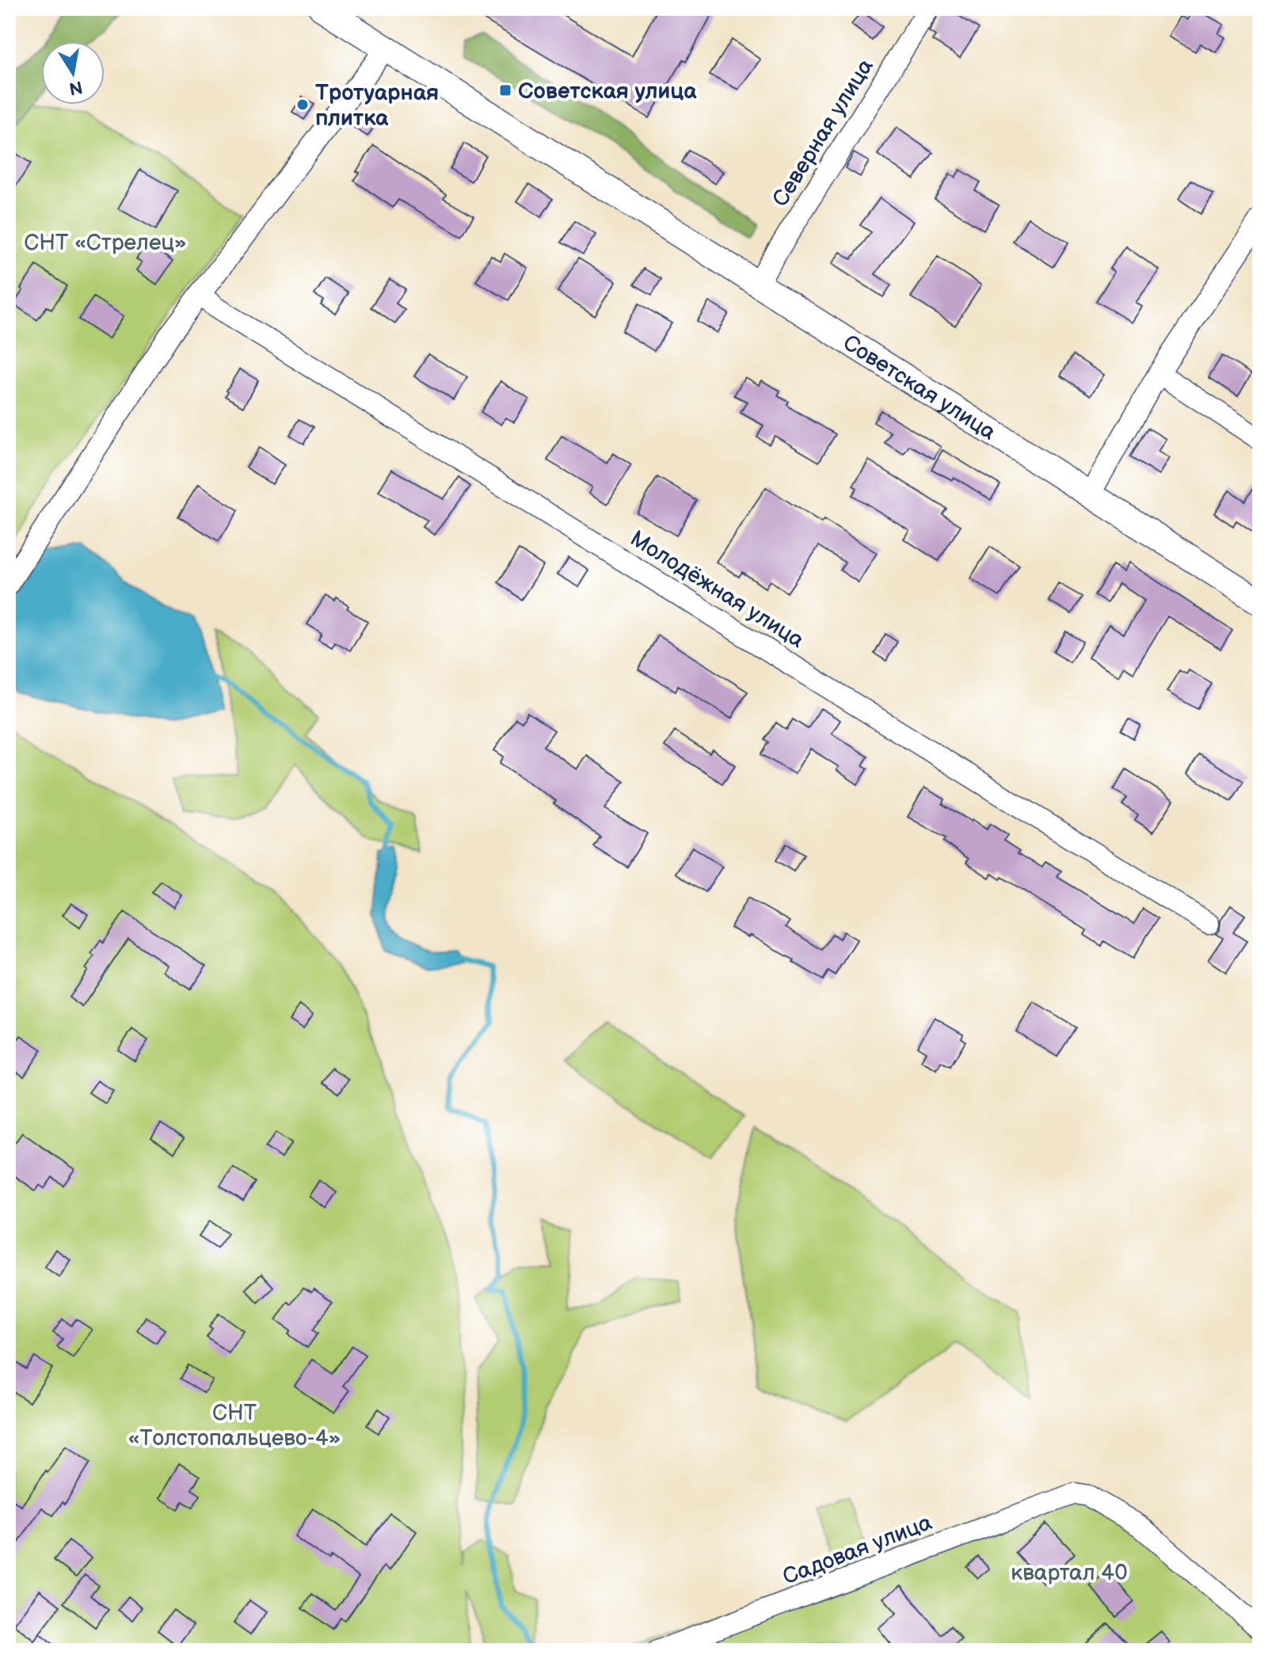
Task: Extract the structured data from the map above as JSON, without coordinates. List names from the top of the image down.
{
  "streets": {
    "street": [
      "Северная улица",
      "Советская улица",
      "Молодёжная улица",
      "Садовая улица"
    ]
  },
  "crossings": [
    ["Северная улица", "Советская улица"]
  ],
  "parks": ["СНТ «Стрелец»", "СНТ «Толстопальцево-4»", "квартал 40"],
  "places": {
    "transit": ["Советская улица"],
    "other": ["Тротуарная плитка"]
  },
  "north": "bottom"
}
